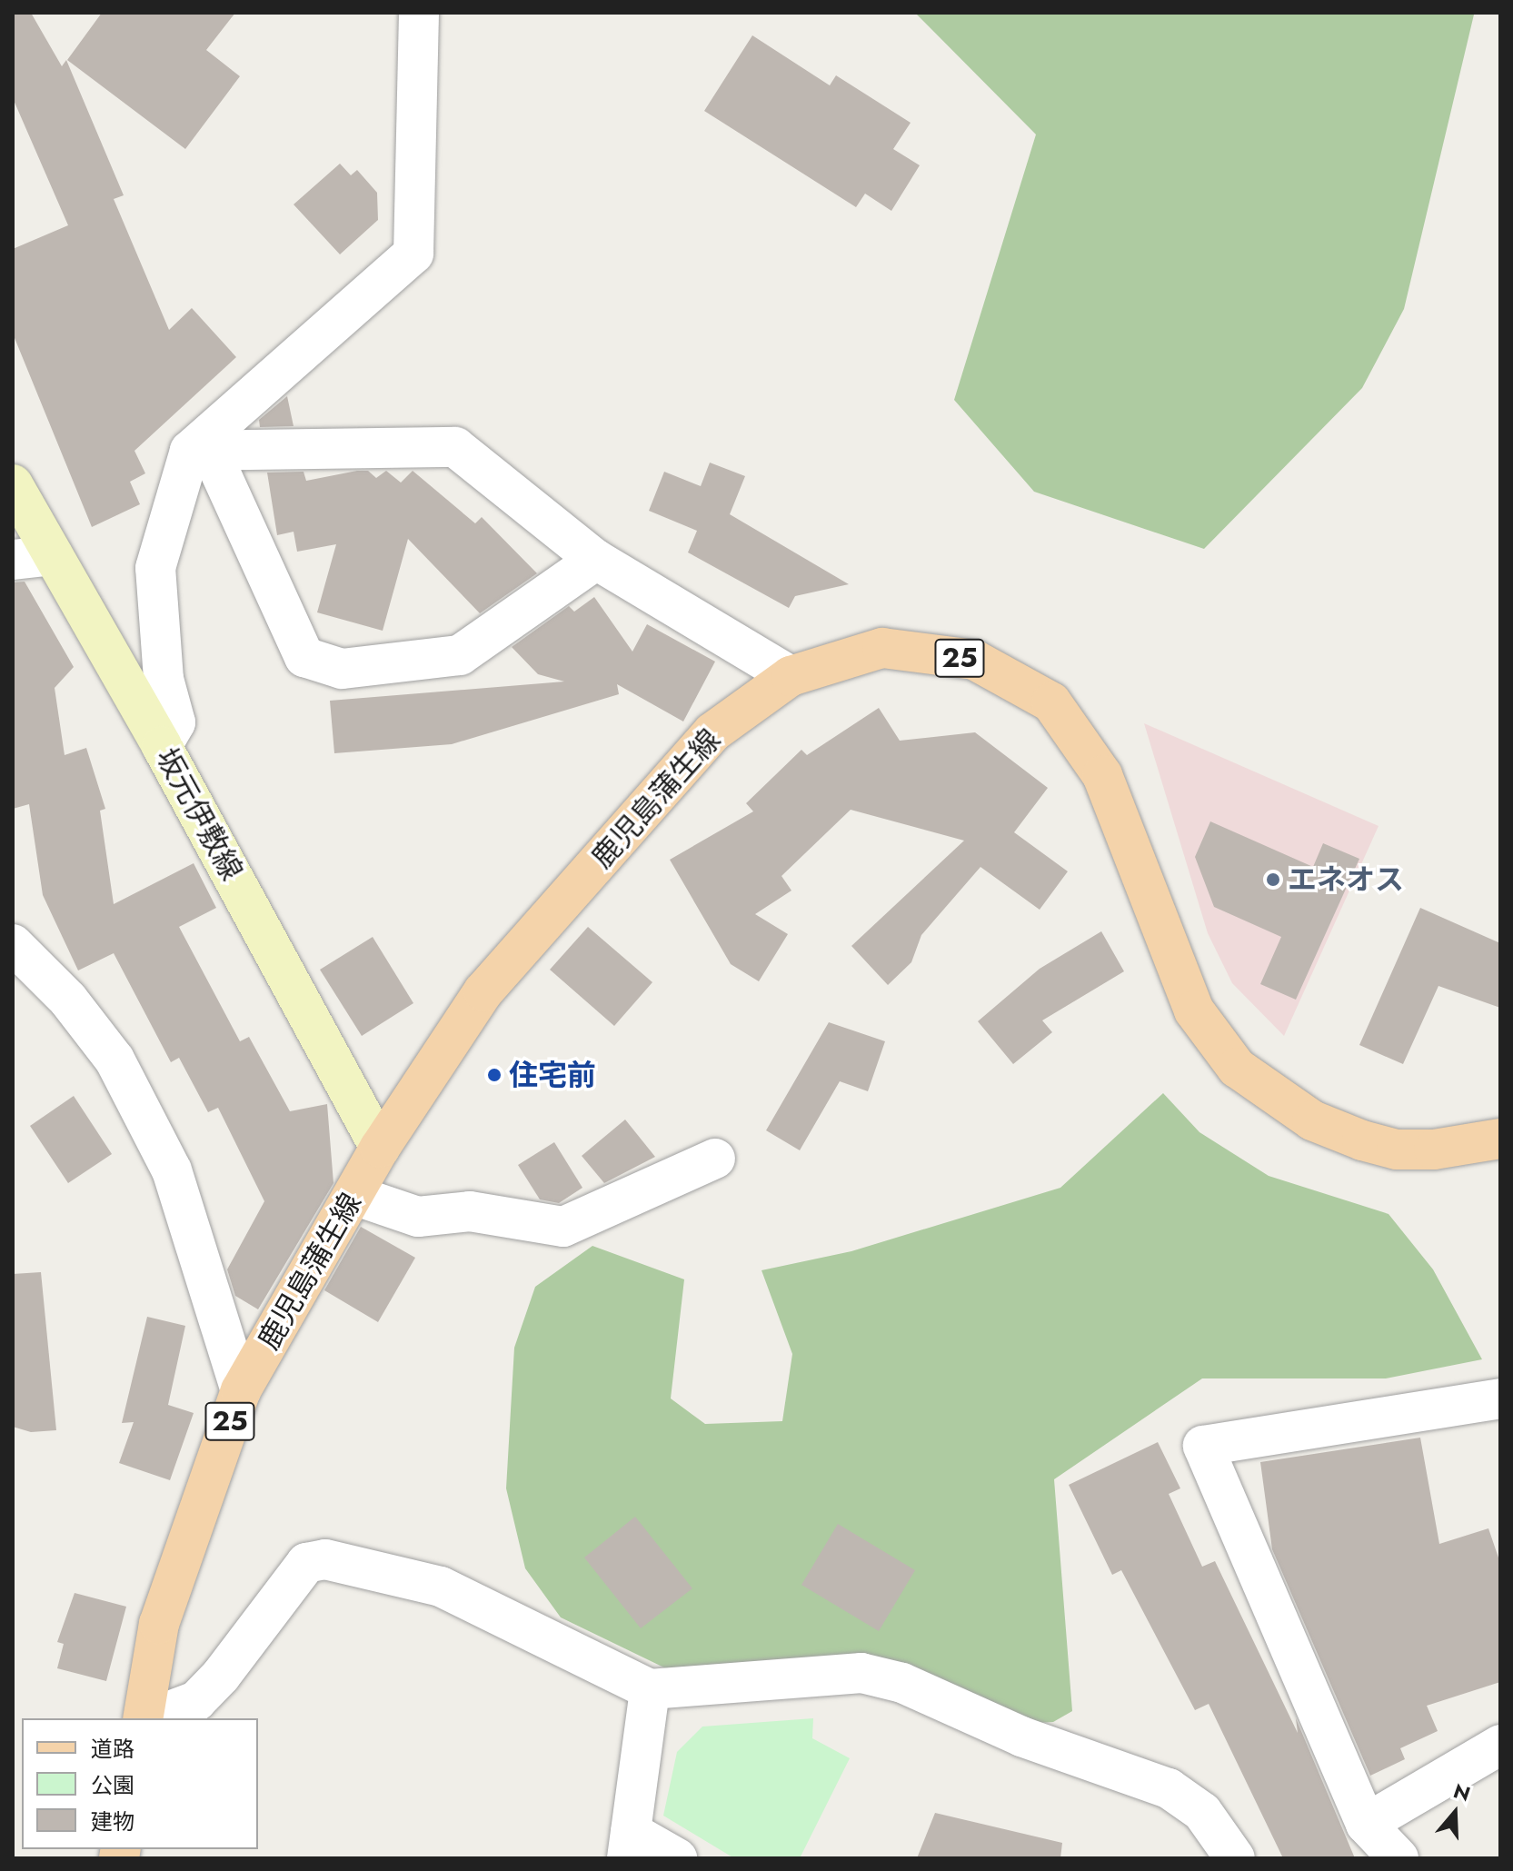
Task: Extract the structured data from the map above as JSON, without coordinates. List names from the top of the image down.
{
  "streets": {
    "main road": ["25", "鹿児島蒲生線", "坂元伊敷線"]
  },
  "crossings": [
    ["鹿児島蒲生線", "坂元伊敷線"]
  ],
  "places": ["エネオス", "住宅前"],
  "legend": ["道路", "公園", "建物"],
  "north": "top"
}
